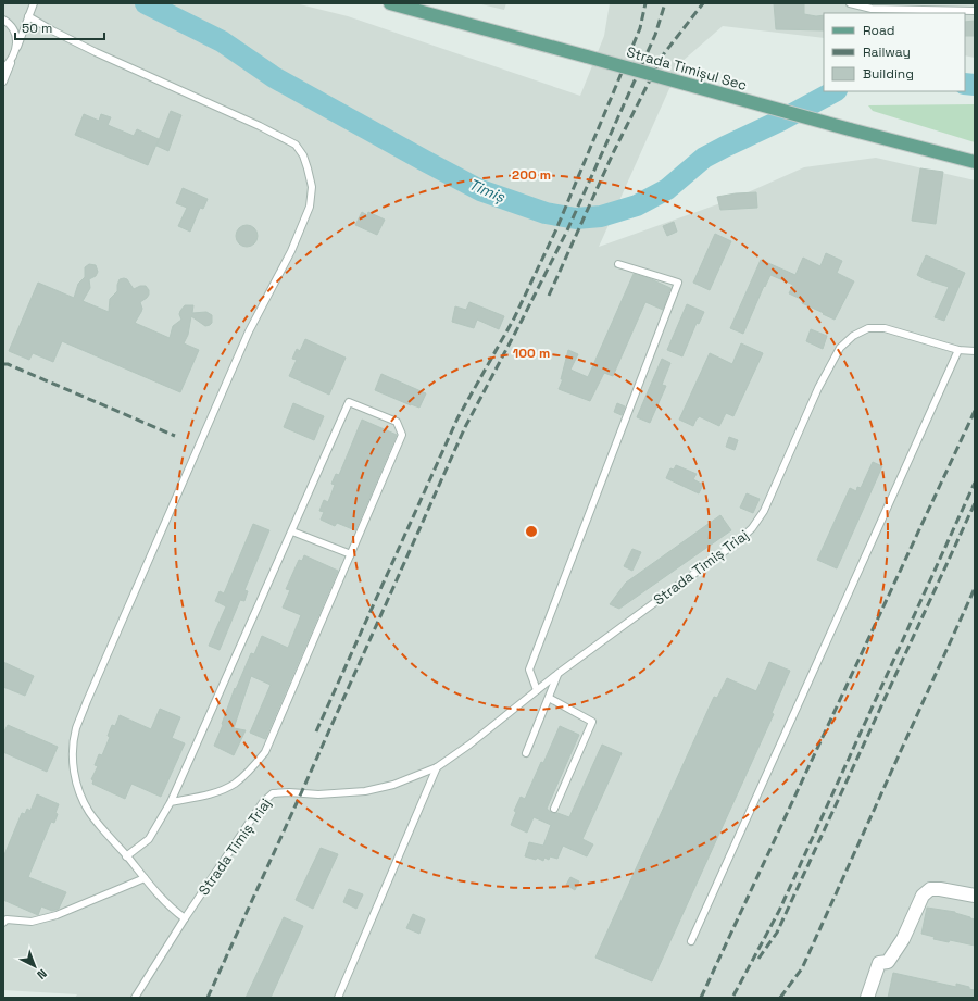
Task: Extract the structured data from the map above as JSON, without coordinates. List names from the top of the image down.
{
  "streets": {
    "main road": ["Strada Timișul Sec"],
    "lane": ["Strada Timiș Triaj"]
  },
  "water": ["Timiș"],
  "legend": ["Road", "Railway", "Building"],
  "scale_bar": "50 m",
  "north": "bottom right",
  "rings": ["200 m", "100 m"]
}
